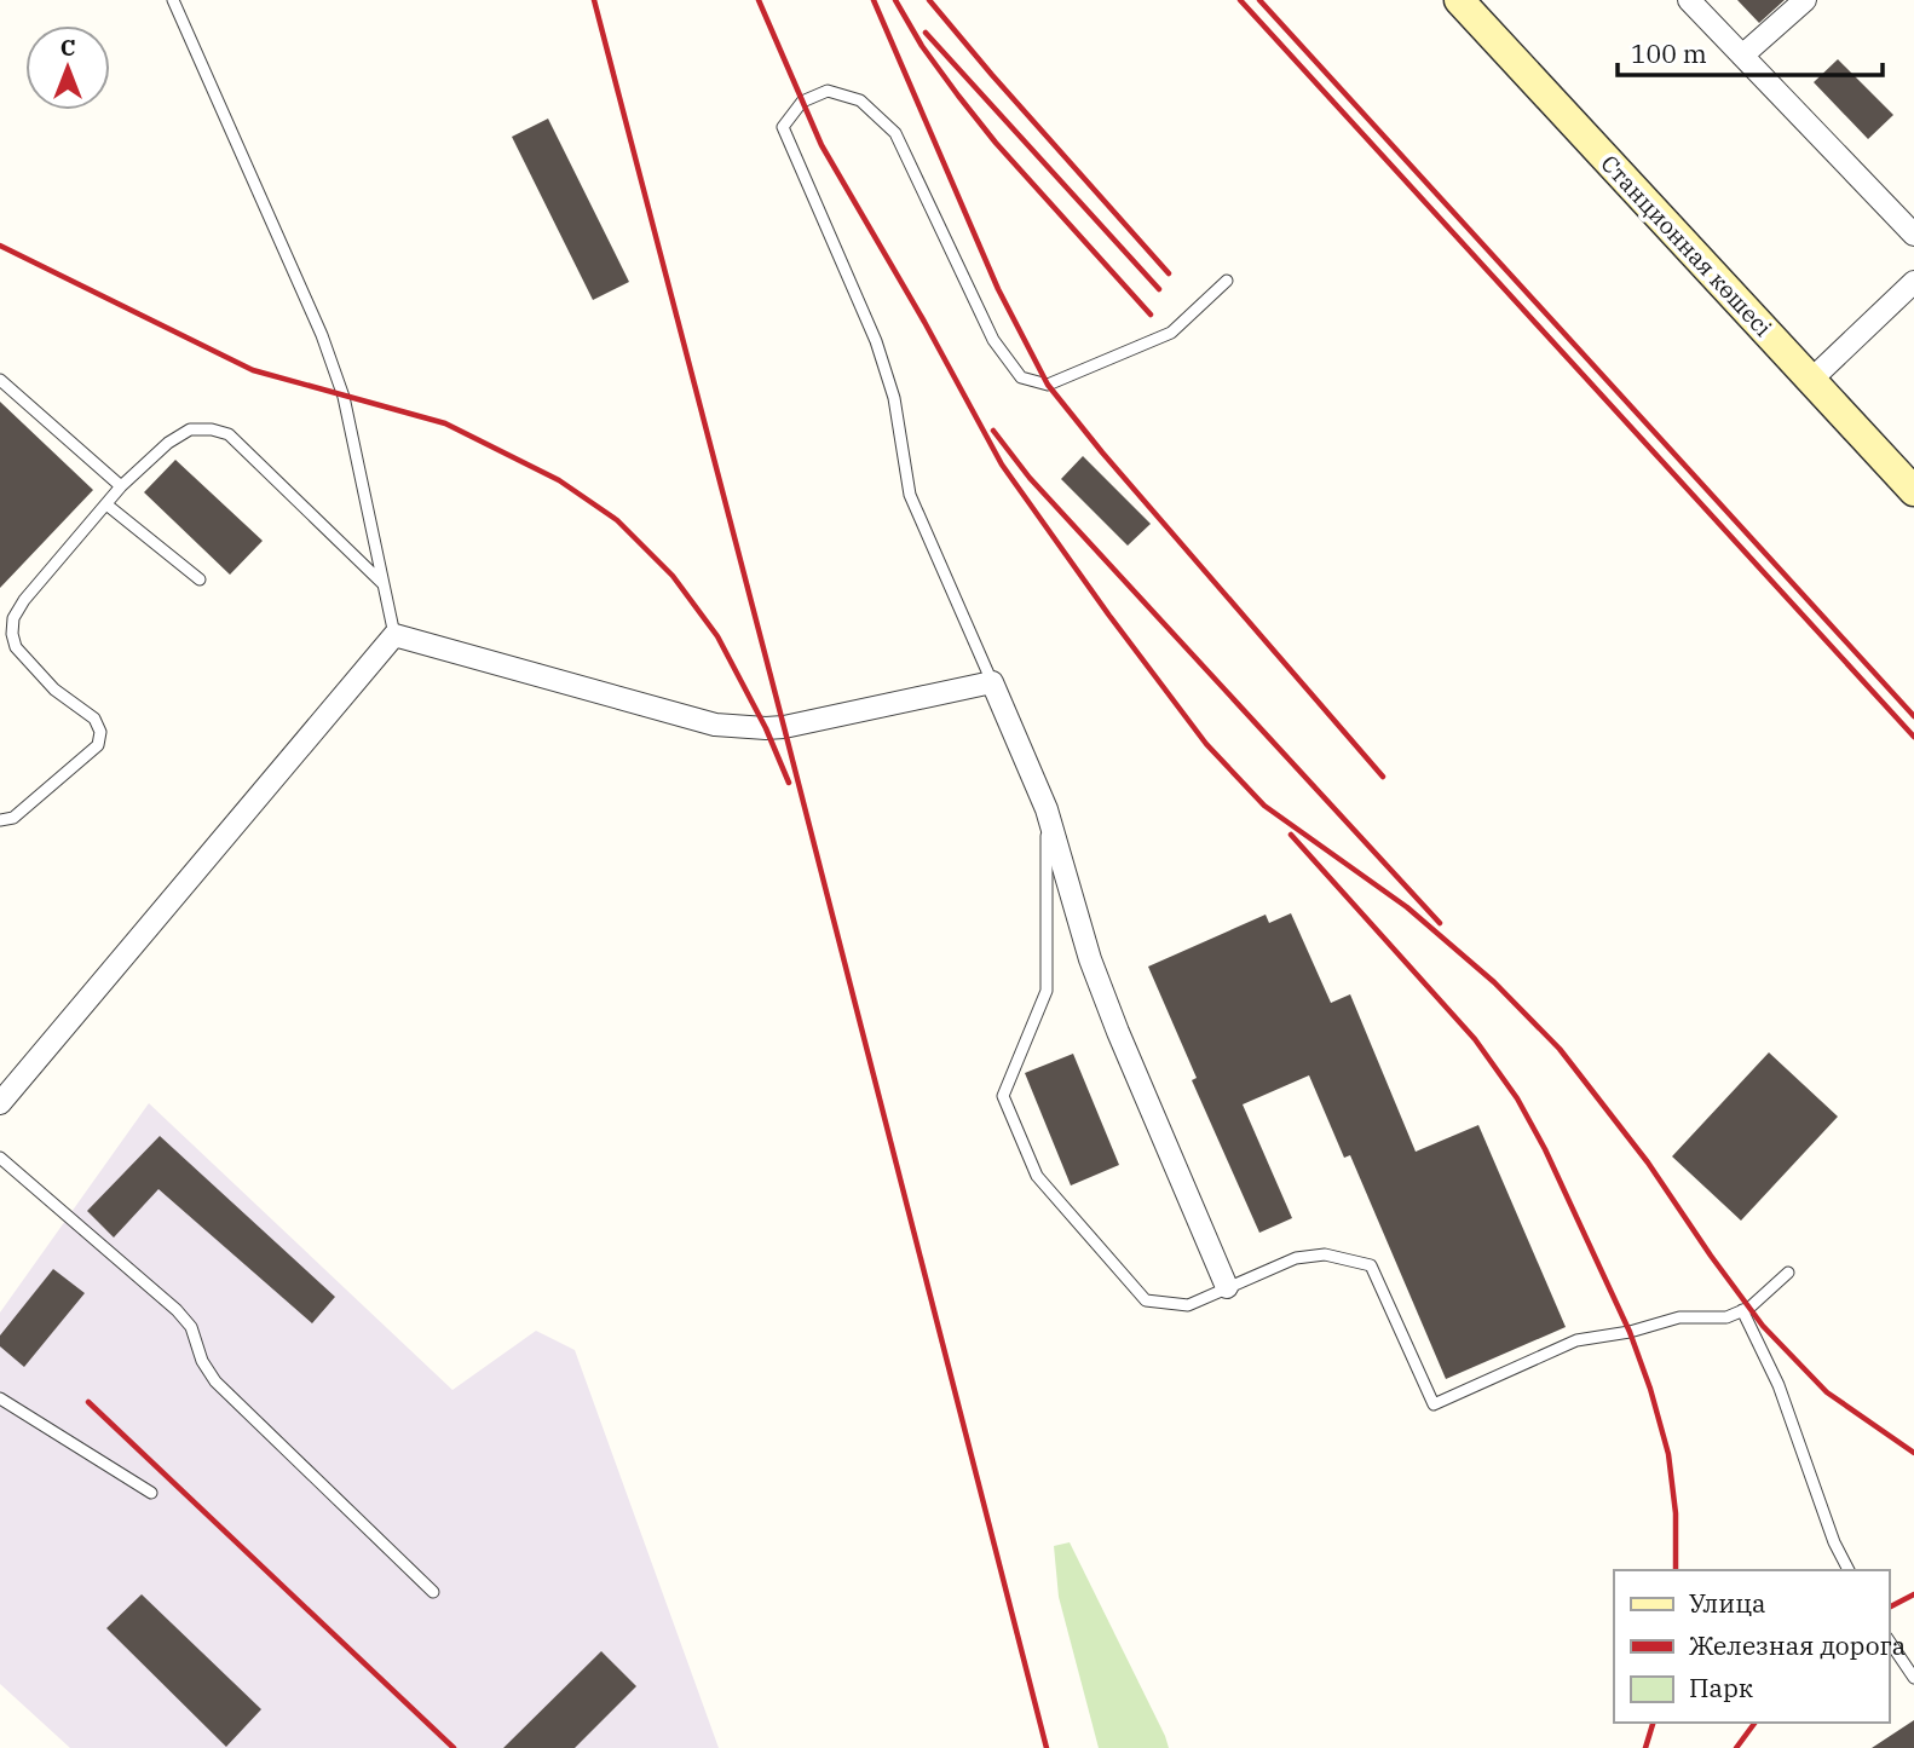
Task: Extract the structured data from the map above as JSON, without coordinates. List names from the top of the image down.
{
  "streets": {
    "street": ["Станционная көшесі"]
  },
  "legend": ["Улица", "Железная дорога", "Парк"],
  "scale_bar": "100 m",
  "north": "top"
}
